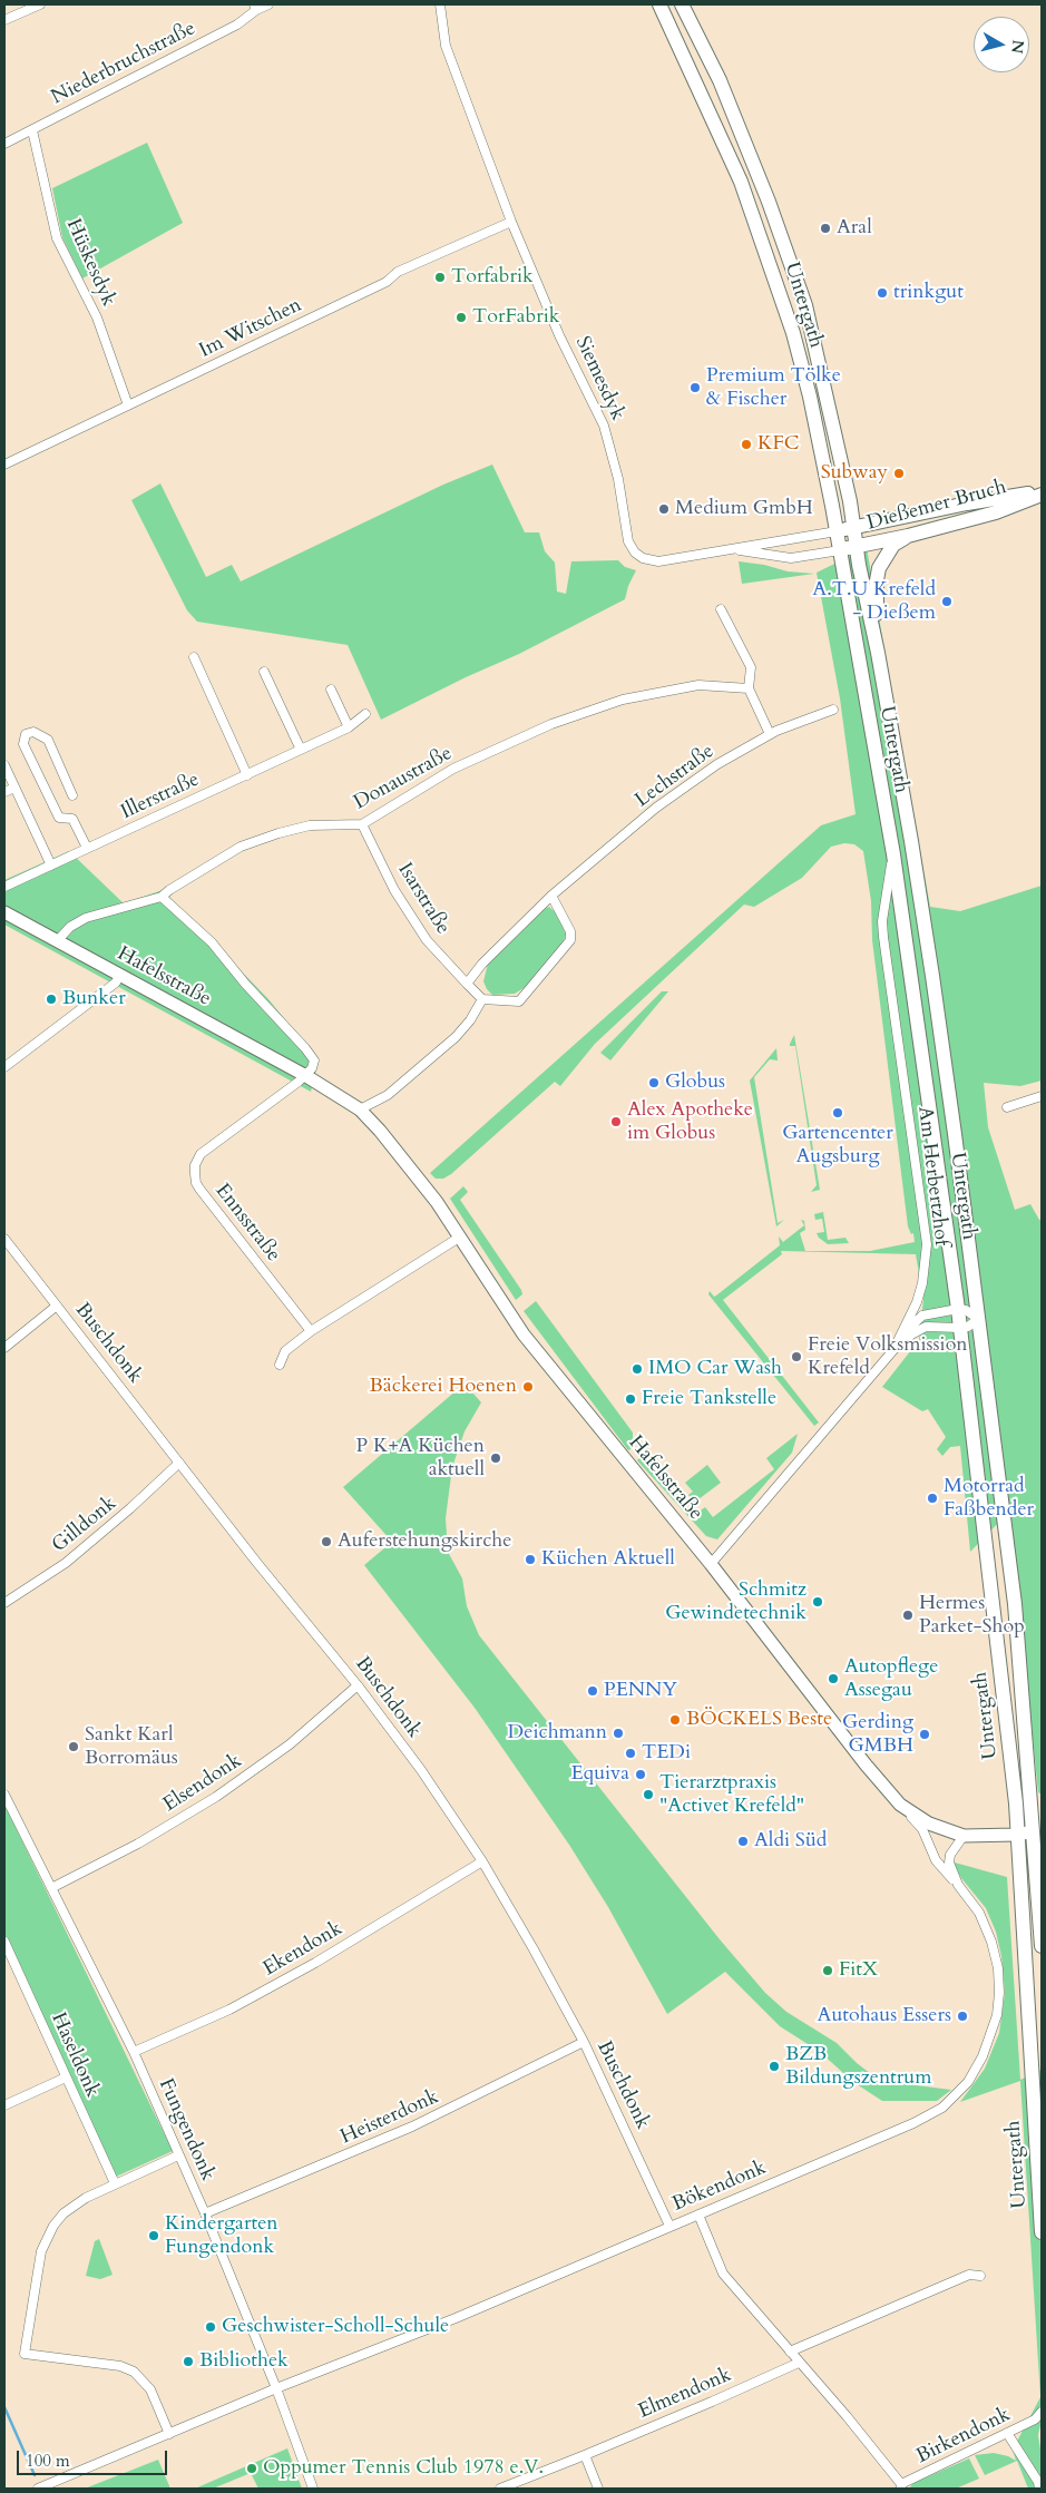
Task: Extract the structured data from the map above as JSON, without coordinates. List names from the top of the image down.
{
  "streets": {
    "main road": ["Untergath", "Dießemer Bruch", "Hafelsstraße"],
    "street": [
      "Niederbruchstraße",
      "Hüskesdyk",
      "Im Witschen",
      "Siemesdyk",
      "Lechstraße",
      "Donaustraße",
      "Illerstraße",
      "Isarstraße",
      "Am Herbertzhof",
      "Ennsstraße",
      "Buschdonk",
      "Gilldonk",
      "Elsendonk",
      "Ekendonk",
      "Haseldonk",
      "Heisterdonk",
      "Fungendonk",
      "Bökendonk",
      "Elmendonk",
      "Birkendonk"
    ]
  },
  "crossings": [
    ["Niederbruchstraße", "Hüskesdyk"],
    ["Hüskesdyk", "Im Witschen"],
    ["Untergath", "Siemesdyk"],
    ["Untergath", "Dießemer Bruch"],
    ["Untergath", "Hafelsstraße"],
    ["Untergath", "Am Herbertzhof"],
    ["Im Witschen", "Siemesdyk"],
    ["Siemesdyk", "Dießemer Bruch"],
    ["Lechstraße", "Isarstraße"],
    ["Donaustraße", "Isarstraße"],
    ["Donaustraße", "Hafelsstraße"],
    ["Hafelsstraße", "Am Herbertzhof"],
    ["Hafelsstraße", "Ennsstraße"],
    ["Hafelsstraße", "Bökendonk"],
    ["Buschdonk", "Gilldonk"],
    ["Buschdonk", "Elsendonk"],
    ["Buschdonk", "Ekendonk"],
    ["Buschdonk", "Heisterdonk"],
    ["Buschdonk", "Bökendonk"],
    ["Elsendonk", "Fungendonk"],
    ["Ekendonk", "Fungendonk"],
    ["Heisterdonk", "Fungendonk"],
    ["Fungendonk", "Bökendonk"]
  ],
  "places": [
    "Aral",
    "Torfabrik",
    "trinkgut",
    "TorFabrik",
    "Premium Tölke & Fischer",
    "KFC",
    "Subway",
    "Medium GmbH",
    "A.T.U Krefeld - Dießem",
    "Bunker",
    "Globus",
    "Gartencenter Augsburg",
    "Alex Apotheke im Globus",
    "Freie Volksmission Krefeld",
    "IMO Car Wash",
    "Bäckerei Hoenen",
    "Freie Tankstelle",
    "P K+A Küchen aktuell",
    "Motorrad Faßbender",
    "Auferstehungskirche",
    "Küchen Aktuell",
    "Schmitz Gewindetechnik",
    "Hermes Parket-Shop",
    "Autopflege Assegau",
    "PENNY",
    "BÖCKELS Beste",
    "Deichmann",
    "Gerding GMBH",
    "Sankt Karl Borromäus",
    "TEDi",
    "Equiva",
    "Tierarztpraxis \"Activet Krefeld\"",
    "Aldi Süd",
    "FitX",
    "Autohaus Essers",
    "BZB Bildungszentrum",
    "Kindergarten Fungendonk",
    "Geschwister-Scholl-Schule",
    "Bibliothek",
    "Oppumer Tennis Club 1978 e.V."
  ],
  "scale_bar": "100 m",
  "north": "right"
}
